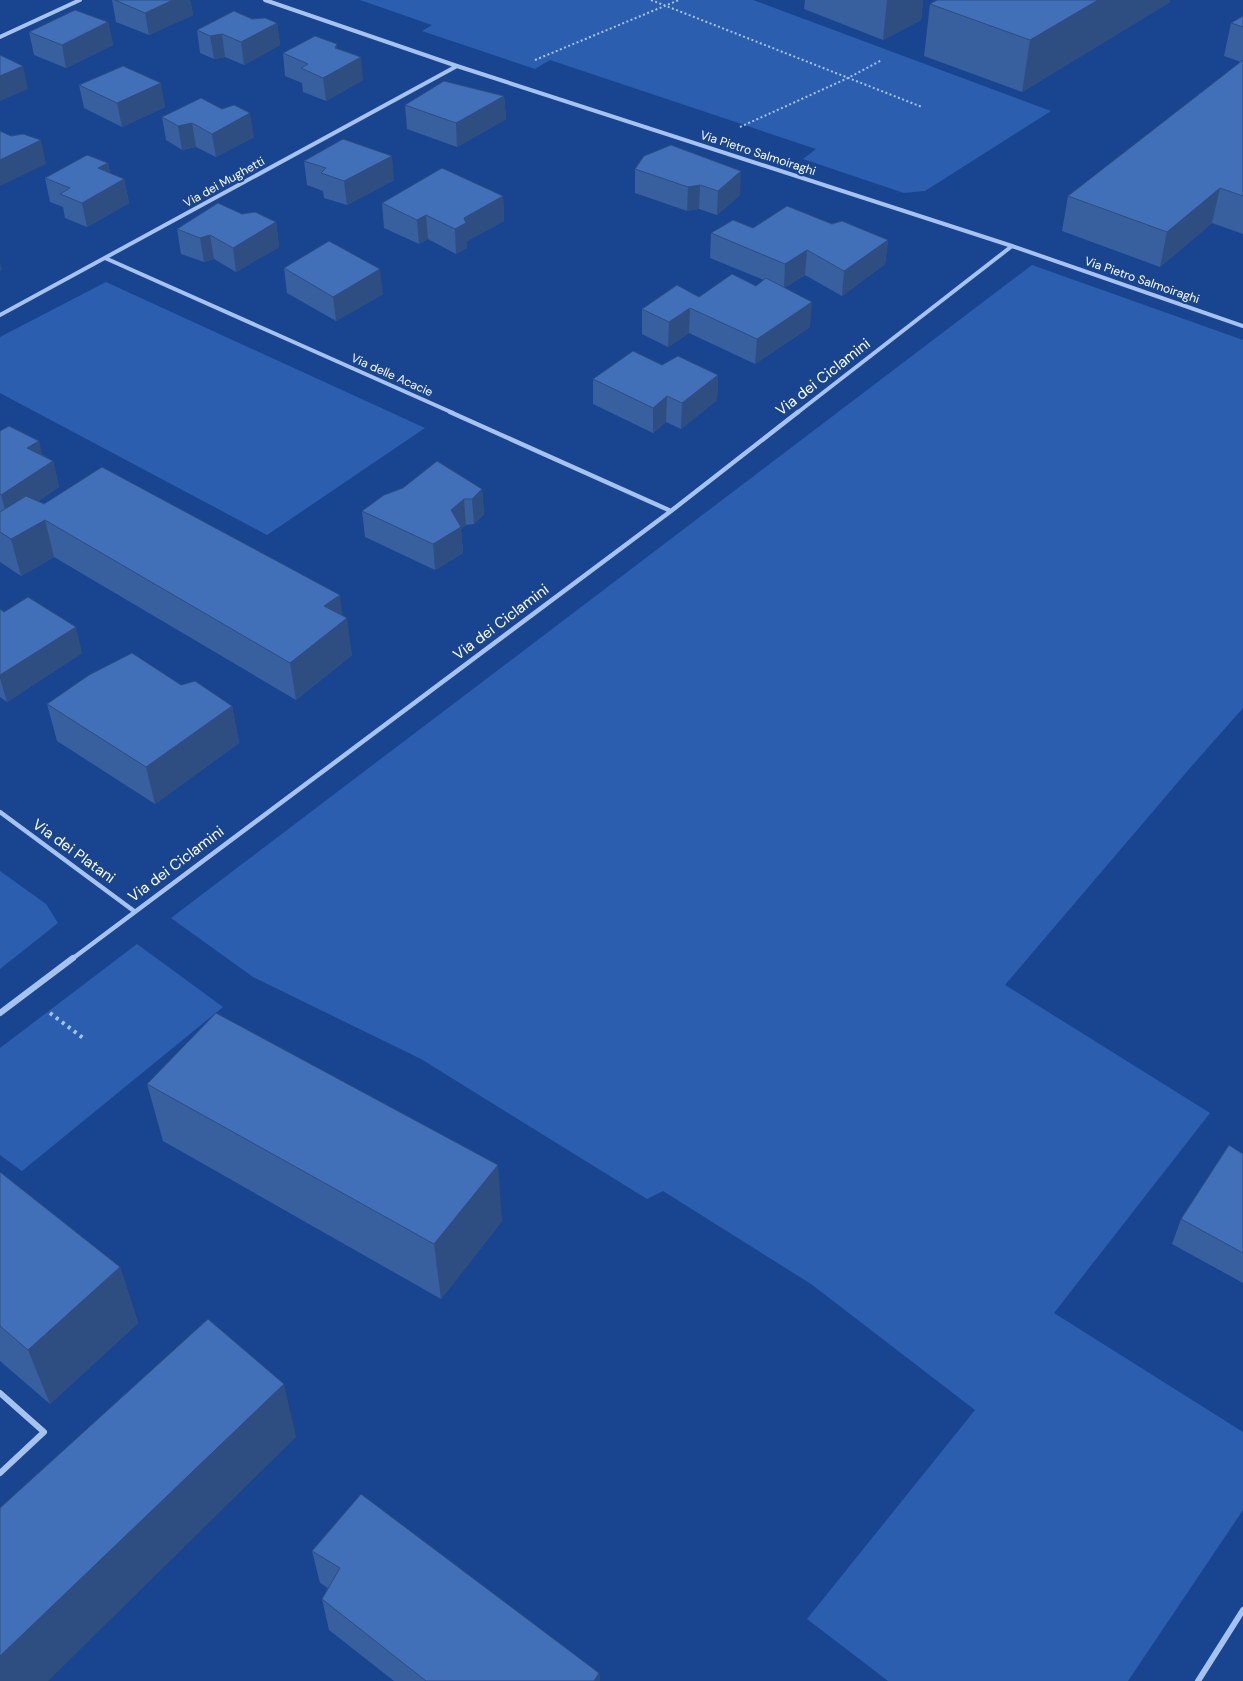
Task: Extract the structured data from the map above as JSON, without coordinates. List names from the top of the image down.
{
  "streets": {
    "street": [
      "Via Pietro Salmoiraghi",
      "Via dei Mughetti",
      "Via delle Acacie",
      "Via dei Ciclamini",
      "Via dei Platani"
    ]
  },
  "crossings": [
    ["Via Pietro Salmoiraghi", "Via dei Mughetti"],
    ["Via Pietro Salmoiraghi", "Via dei Ciclamini"],
    ["Via dei Mughetti", "Via delle Acacie"],
    ["Via delle Acacie", "Via dei Ciclamini"],
    ["Via dei Ciclamini", "Via dei Platani"]
  ]
}
